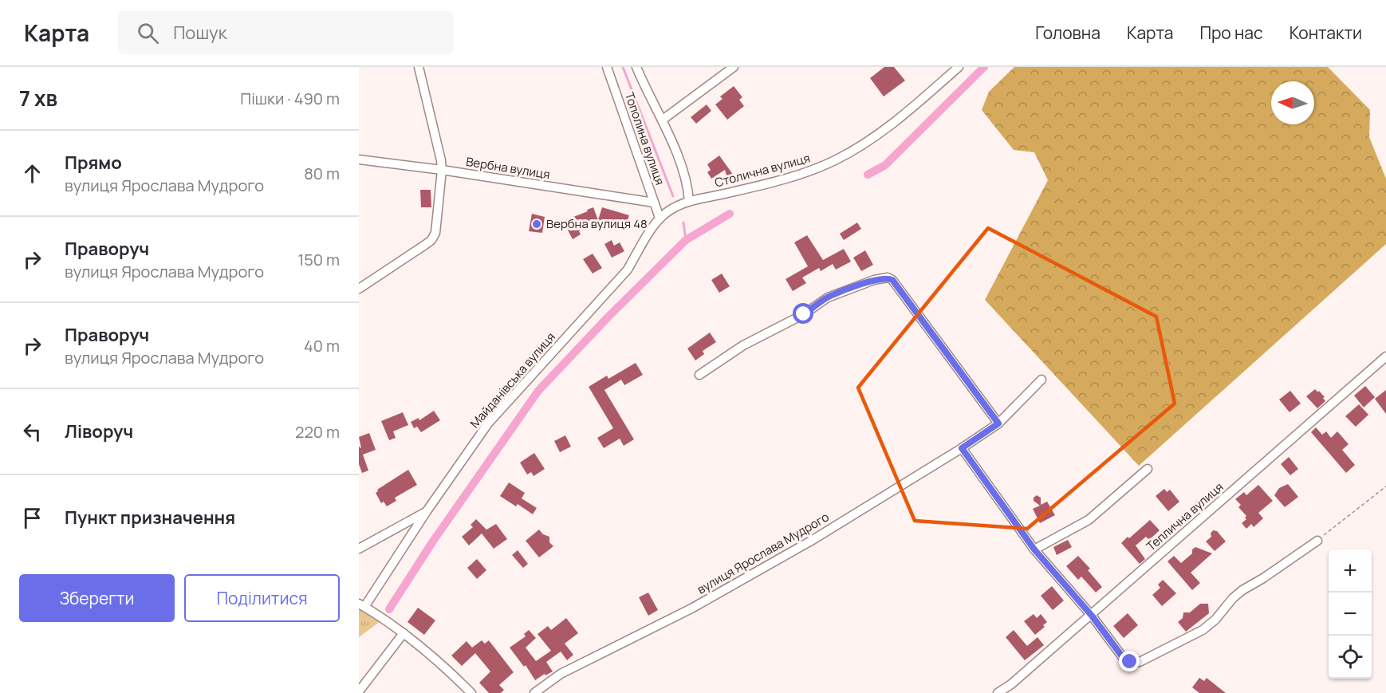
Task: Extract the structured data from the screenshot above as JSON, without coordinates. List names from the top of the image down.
{
  "streets": {
    "street": [
      "Тополина вулиця",
      "Вербна вулиця",
      "Столична вулиця",
      "Майданівська вулиця",
      "Теплична вулиця",
      "вулиця Ярослава Мудрого"
    ]
  },
  "crossings": [
    ["Тополина вулиця", "Вербна вулиця"],
    ["Тополина вулиця", "Столична вулиця"],
    ["Тополина вулиця", "Майданівська вулиця"],
    ["Столична вулиця", "Майданівська вулиця"]
  ],
  "places": ["Вербна вулиця 48"],
  "north": "left",
  "page": {
    "header": "Карта",
    "search": "Пошук",
    "nav": [
      "Головна",
      "Карта",
      "Про нас",
      "Контакти"
    ],
    "heading": ["7 хв", "Пішки · 490 m"],
    "list": [
      ["Прямо", "вулиця Ярослава Мудрого", "80 m"],
      ["Праворуч", "вулиця Ярослава Мудрого", "150 m"],
      ["Праворуч", "вулиця Ярослава Мудрого", "40 m"],
      ["Ліворуч", "220 m"],
      "Пункт призначення"
    ],
    "map_buttons": ["+", "−"],
    "buttons": ["Зберегти", "Поділитися"]
  }
}
